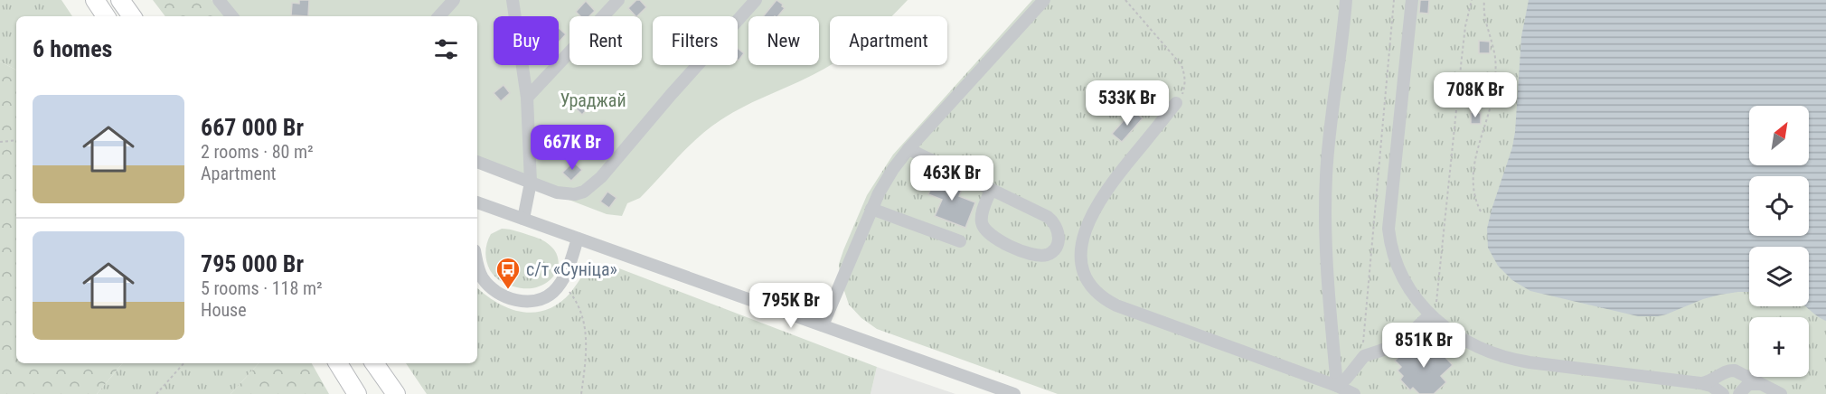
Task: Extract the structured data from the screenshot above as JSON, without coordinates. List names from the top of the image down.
{
  "parks": ["Ураджай"],
  "places": {
    "bus stop": ["с/т «Суніца»"]
  },
  "north": "top right",
  "page": {
    "chip": [
      "Buy",
      "Rent",
      "Filters",
      "New",
      "Apartment"
    ],
    "heading": "6 homes",
    "price": [
      "708K Br",
      "533K Br",
      "667K Br",
      "463K Br",
      "795K Br",
      "851K Br"
    ],
    "list": [
      {
        "name": "667 000 Br",
        "note": "2 rooms · 80 m² · Apartment"
      },
      {
        "name": "795 000 Br",
        "note": "5 rooms · 118 m² · House"
      }
    ],
    "map_buttons": "+"
  }
}
